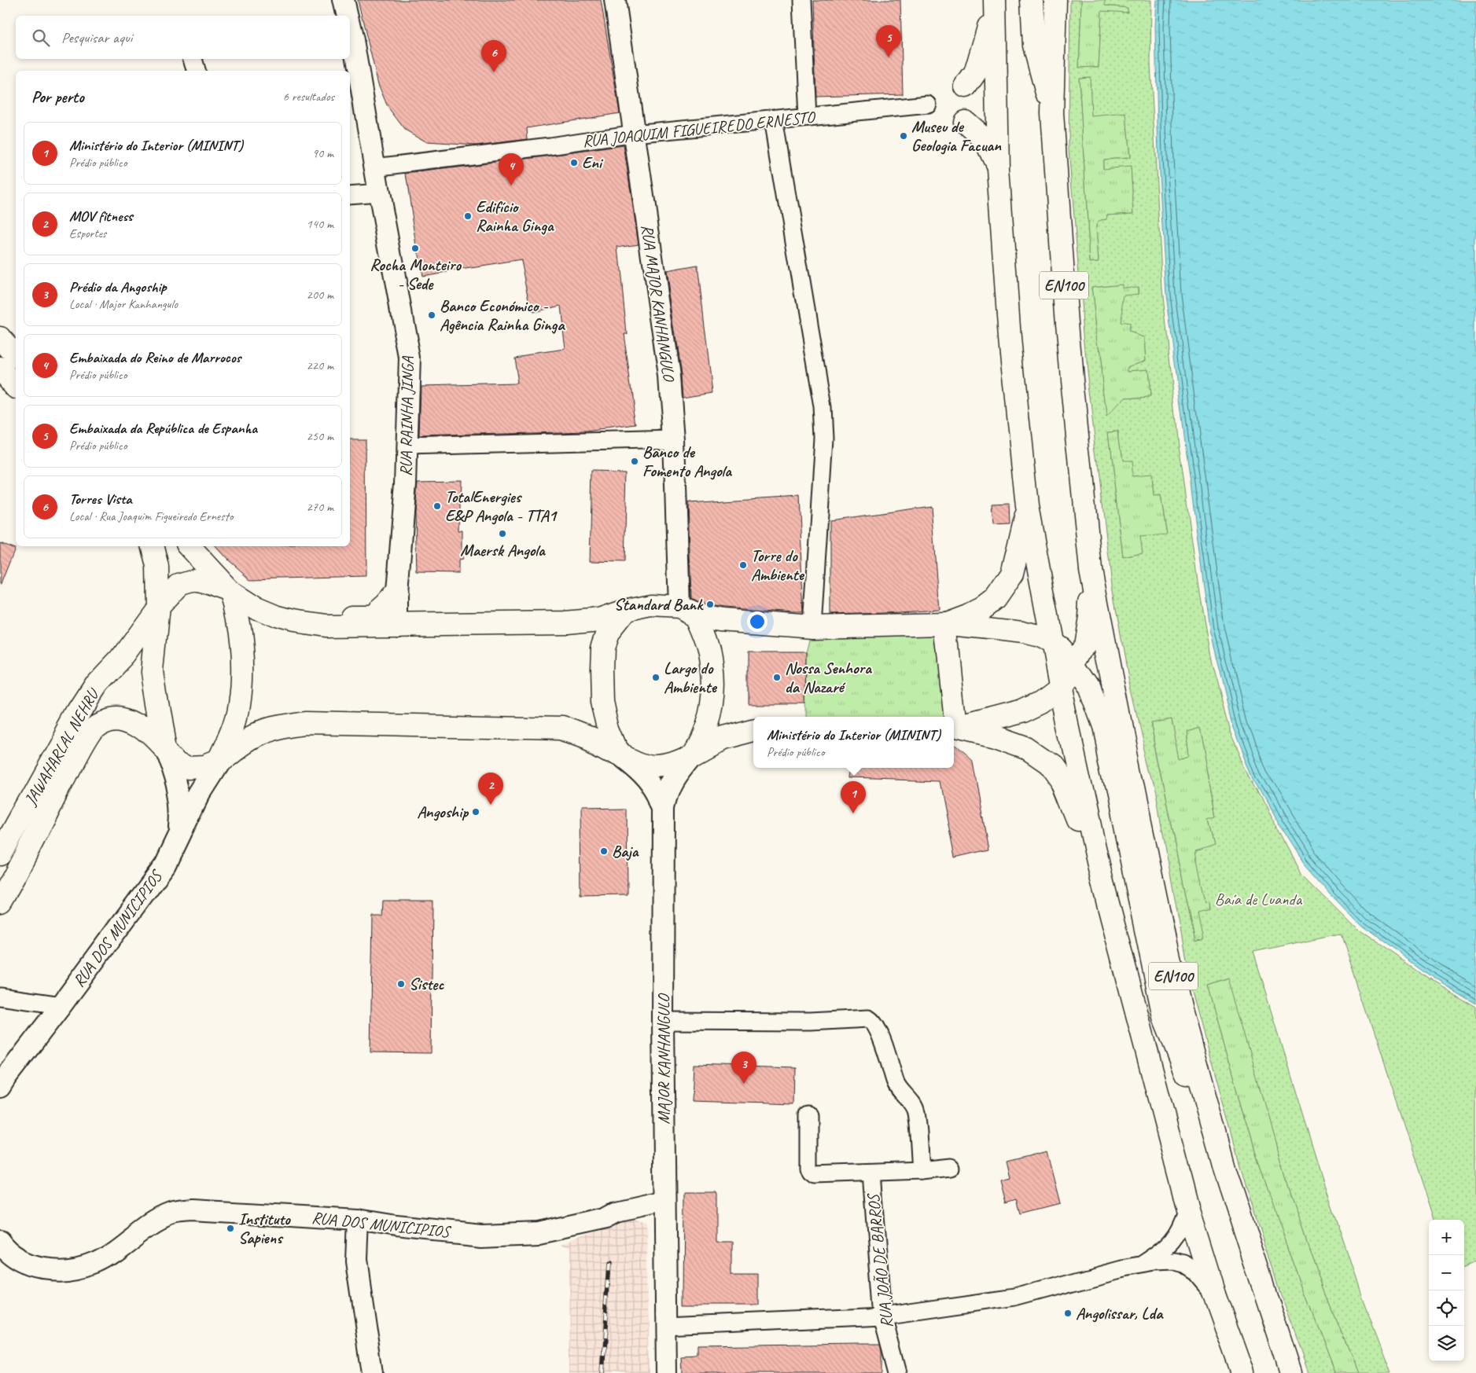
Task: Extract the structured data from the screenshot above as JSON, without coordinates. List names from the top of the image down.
{
  "streets": {
    "main road": ["EN100", "JAWAHARLAL NEHRU"],
    "street": [
      "RUA JOAQUIM FIGUEIREDO ERNESTO",
      "RUA MAJOR KANHANGULO",
      "RUA RAINHA JINGA",
      "RUA DOS MUNICIPIOS",
      "MAJOR KANHANGULO",
      "RUA JOÃO DE BARROS"
    ]
  },
  "crossings": [
    ["RUA JOAQUIM FIGUEIREDO ERNESTO", "RUA MAJOR KANHANGULO"],
    ["RUA JOAQUIM FIGUEIREDO ERNESTO", "RUA RAINHA JINGA"],
    ["JAWAHARLAL NEHRU", "RUA DOS MUNICIPIOS"],
    ["RUA DOS MUNICIPIOS", "MAJOR KANHANGULO"]
  ],
  "parks": ["Baía de Luanda"],
  "places": [
    "Museu de Geologia Facuan",
    "Eni",
    "Edifício Rainha Ginga",
    "Rocha Monteiro - Sede",
    "Banco Económico - Agência Rainha Ginga",
    "Banco de Fomento Angola",
    "TotalEnergies E&P Angola - TTA1",
    "Maersk Angola",
    "Torre do Ambiente",
    "Standard Bank",
    "Largo do Ambiente",
    "Nossa Senhora da Nazaré",
    "Angoship",
    "Baja",
    "Sistec",
    "Instituto Sapiens",
    "Angolissar, Lda"
  ],
  "page": {
    "search": "Pesquisar aqui",
    "pins": [
      "5",
      "6",
      "4",
      "2",
      "1",
      "3"
    ],
    "heading": ["Por perto", "6 resultados"],
    "list": [
      {
        "mark": "1",
        "name": "Ministério do Interior (MININT)",
        "note": "Prédio público",
        "value": "90 m"
      },
      {
        "mark": "2",
        "name": "MOV fitness",
        "note": "Esportes",
        "value": "140 m"
      },
      {
        "mark": "3",
        "name": "Prédio da Angoship",
        "note": "Local · Major Kanhangulo",
        "value": "200 m"
      },
      {
        "mark": "4",
        "name": "Embaixada do Reino de Marrocos",
        "note": "Prédio público",
        "value": "220 m"
      },
      {
        "mark": "5",
        "name": "Embaixada da República de Espanha",
        "note": "Prédio público",
        "value": "250 m"
      },
      {
        "mark": "6",
        "name": "Torres Vista",
        "note": "Local · Rua Joaquim Figueiredo Ernesto",
        "value": "270 m"
      }
    ],
    "popup": ["Ministério do Interior (MININT)", "Prédio público"],
    "map_buttons": ["+", "−"]
  }
}
